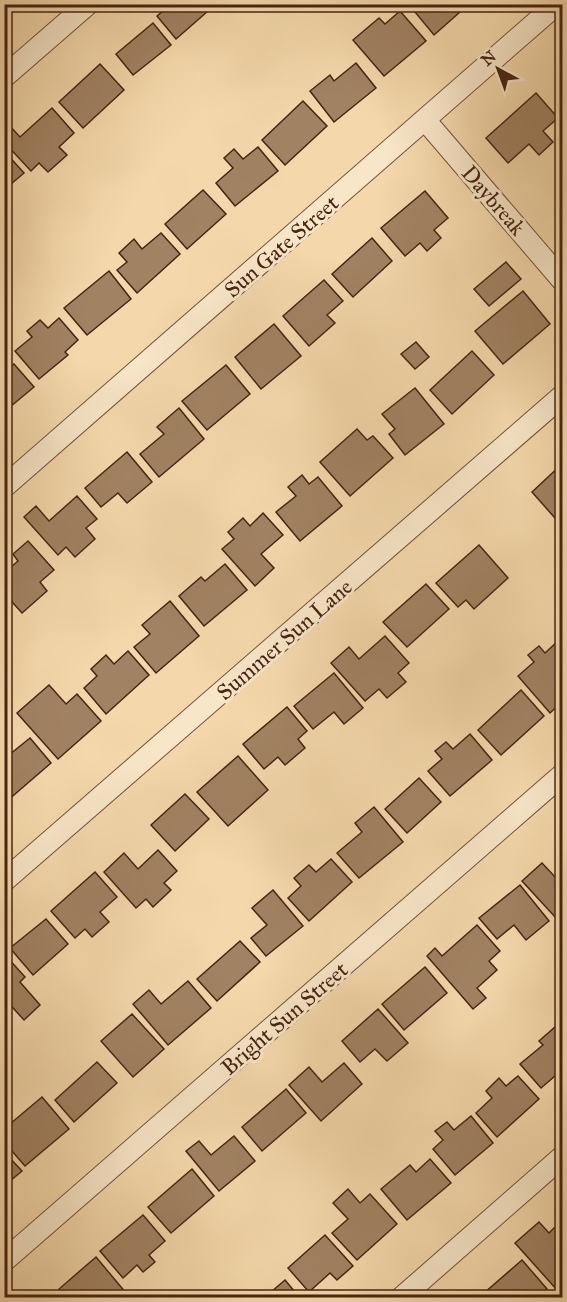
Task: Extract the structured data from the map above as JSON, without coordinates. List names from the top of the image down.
{
  "streets": {
    "street": [
      "Daybreak",
      "Sun Gate Street",
      "Summer Sun Lane",
      "Bright Sun Street"
    ]
  },
  "crossings": [
    ["Daybreak", "Sun Gate Street"]
  ],
  "north": "top left"
}
